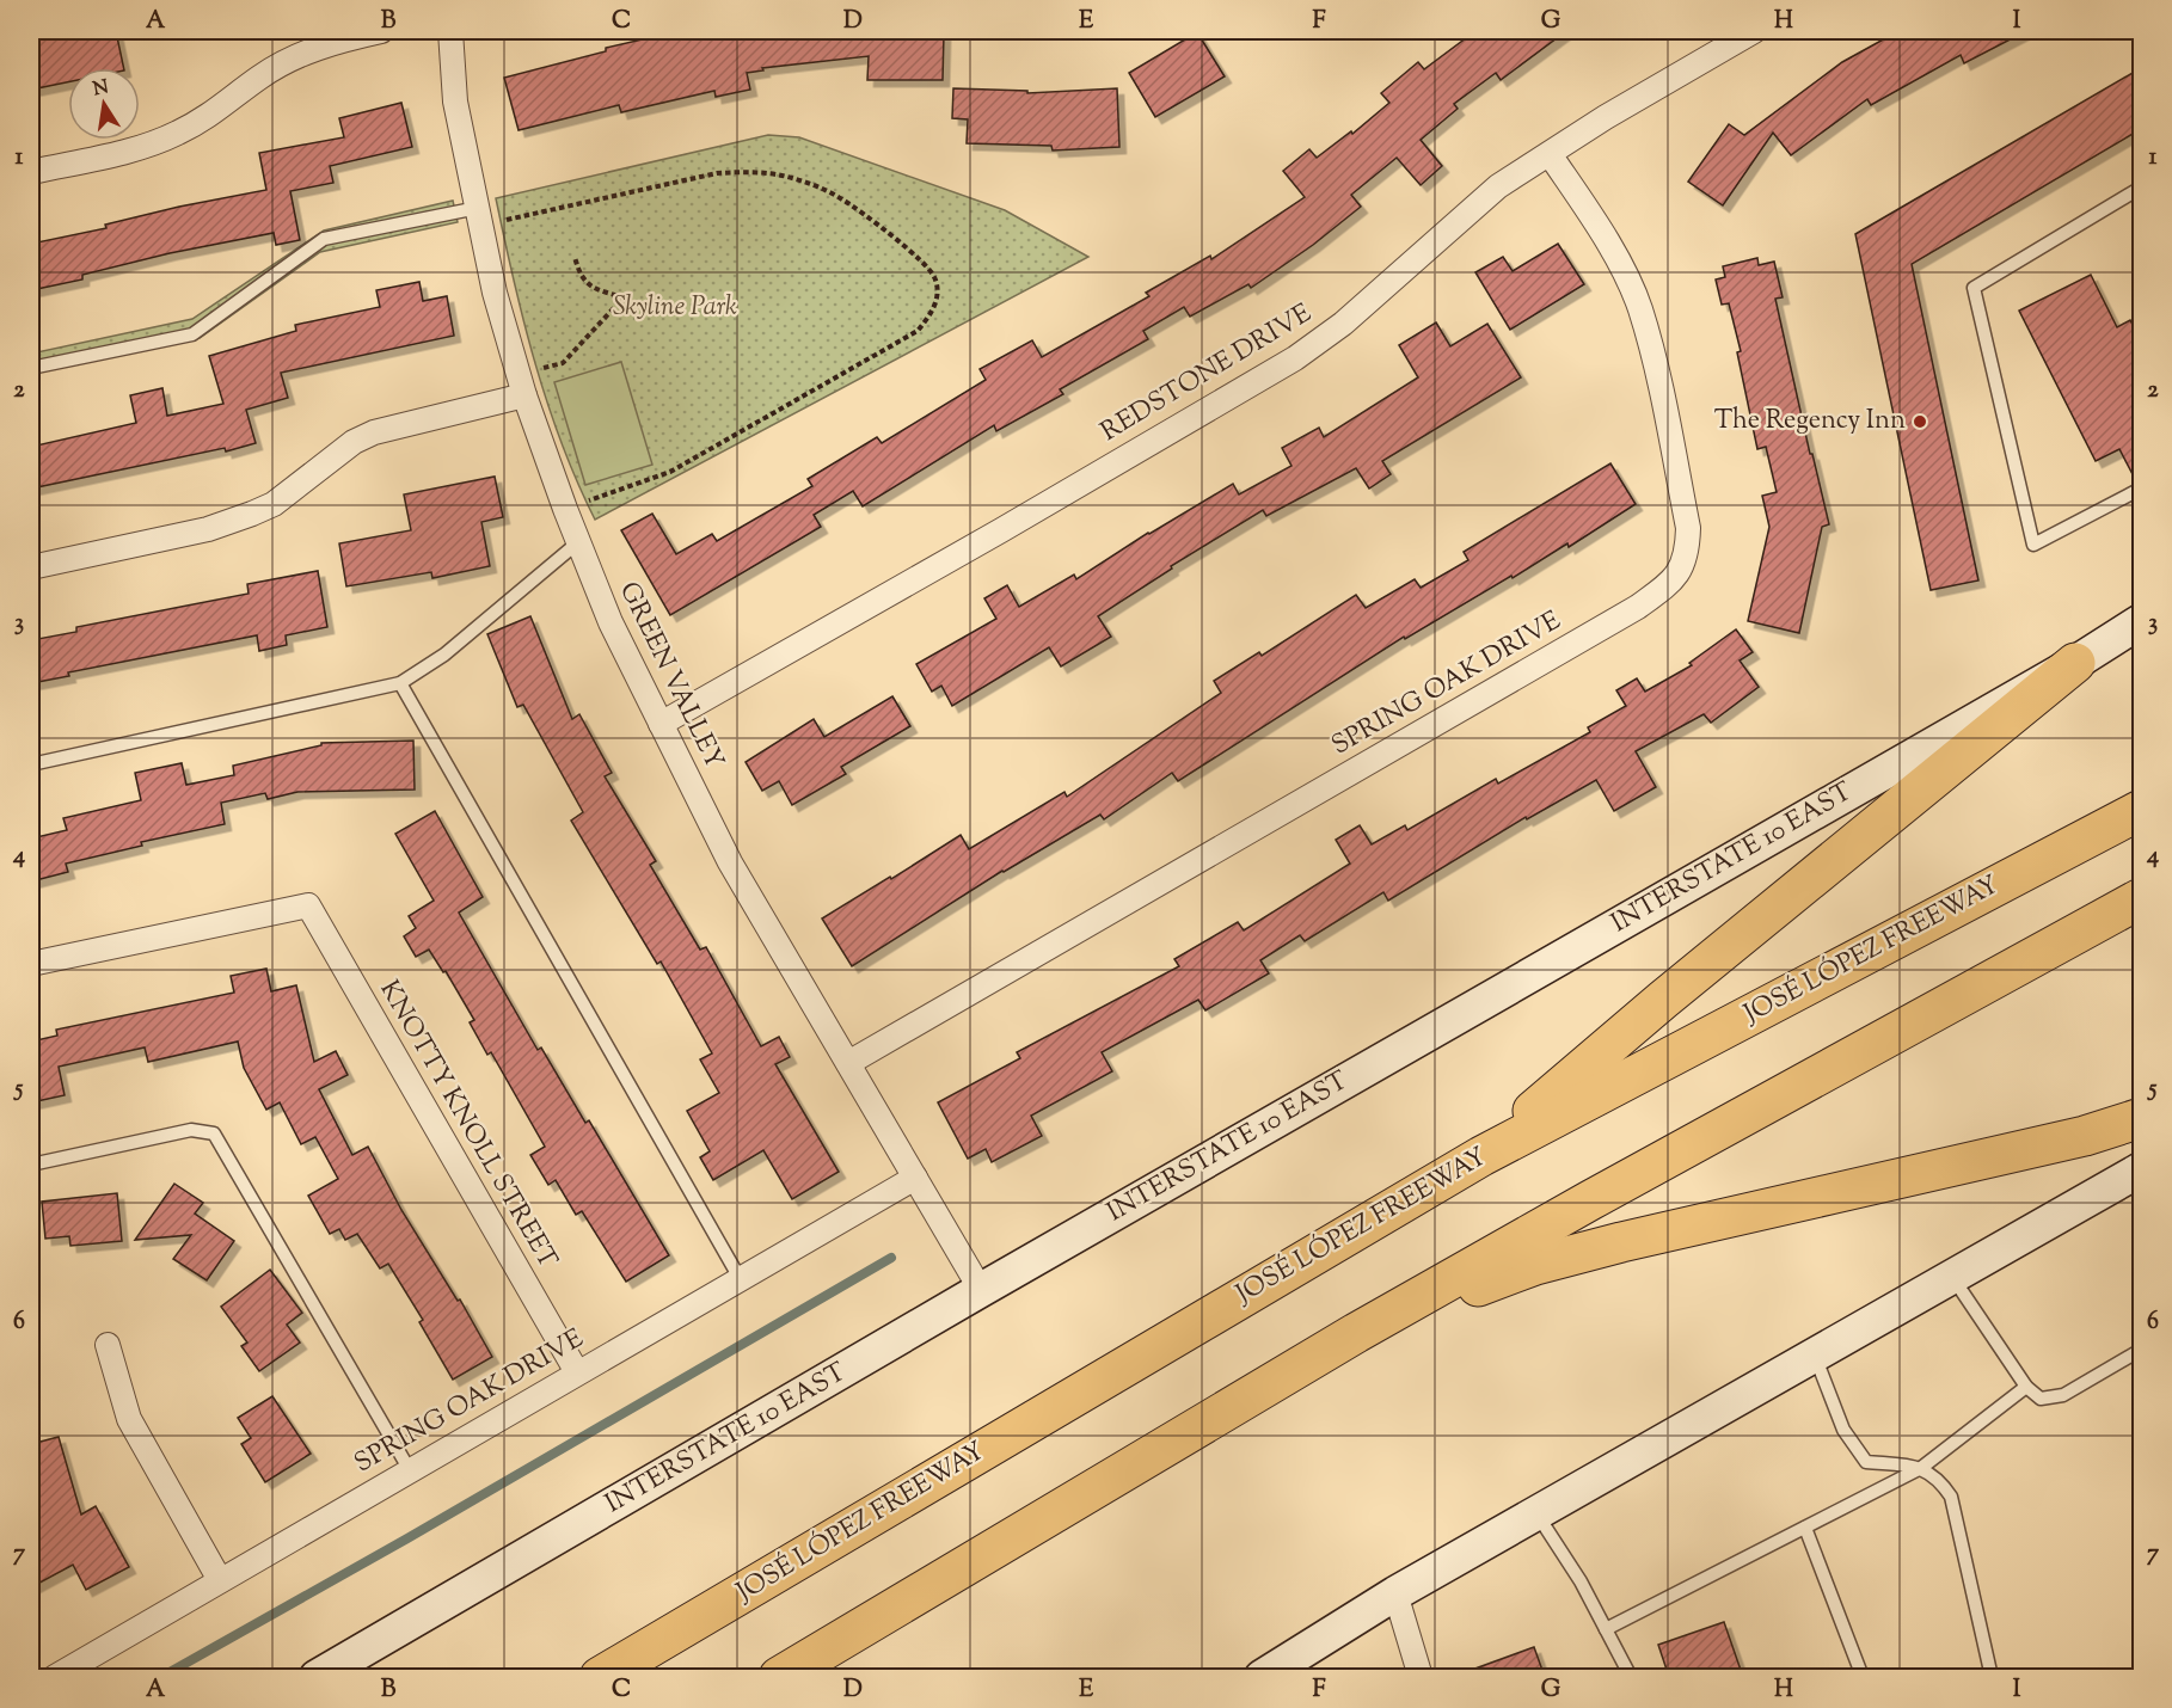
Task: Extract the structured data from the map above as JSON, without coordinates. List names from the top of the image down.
{
  "streets": {
    "highway": ["JOSÉ LÓPEZ FREEWAY"],
    "main road": ["INTERSTATE 10 EAST"],
    "street": [
      "REDSTONE DRIVE",
      "GREEN VALLEY",
      "SPRING OAK DRIVE",
      "KNOTTY KNOLL STREET"
    ]
  },
  "crossings": [
    ["REDSTONE DRIVE", "GREEN VALLEY"],
    ["REDSTONE DRIVE", "SPRING OAK DRIVE"],
    ["GREEN VALLEY", "SPRING OAK DRIVE"],
    ["GREEN VALLEY", "INTERSTATE 10 EAST"],
    ["SPRING OAK DRIVE", "KNOTTY KNOLL STREET"]
  ],
  "parks": ["Skyline Park"],
  "places": ["The Regency Inn"],
  "north": "top",
  "grid": {
    "columns": [
      "A",
      "B",
      "C",
      "D",
      "E",
      "F",
      "G",
      "H",
      "I"
    ],
    "rows": [
      "1",
      "2",
      "3",
      "4",
      "5",
      "6",
      "7"
    ]
  }
}
